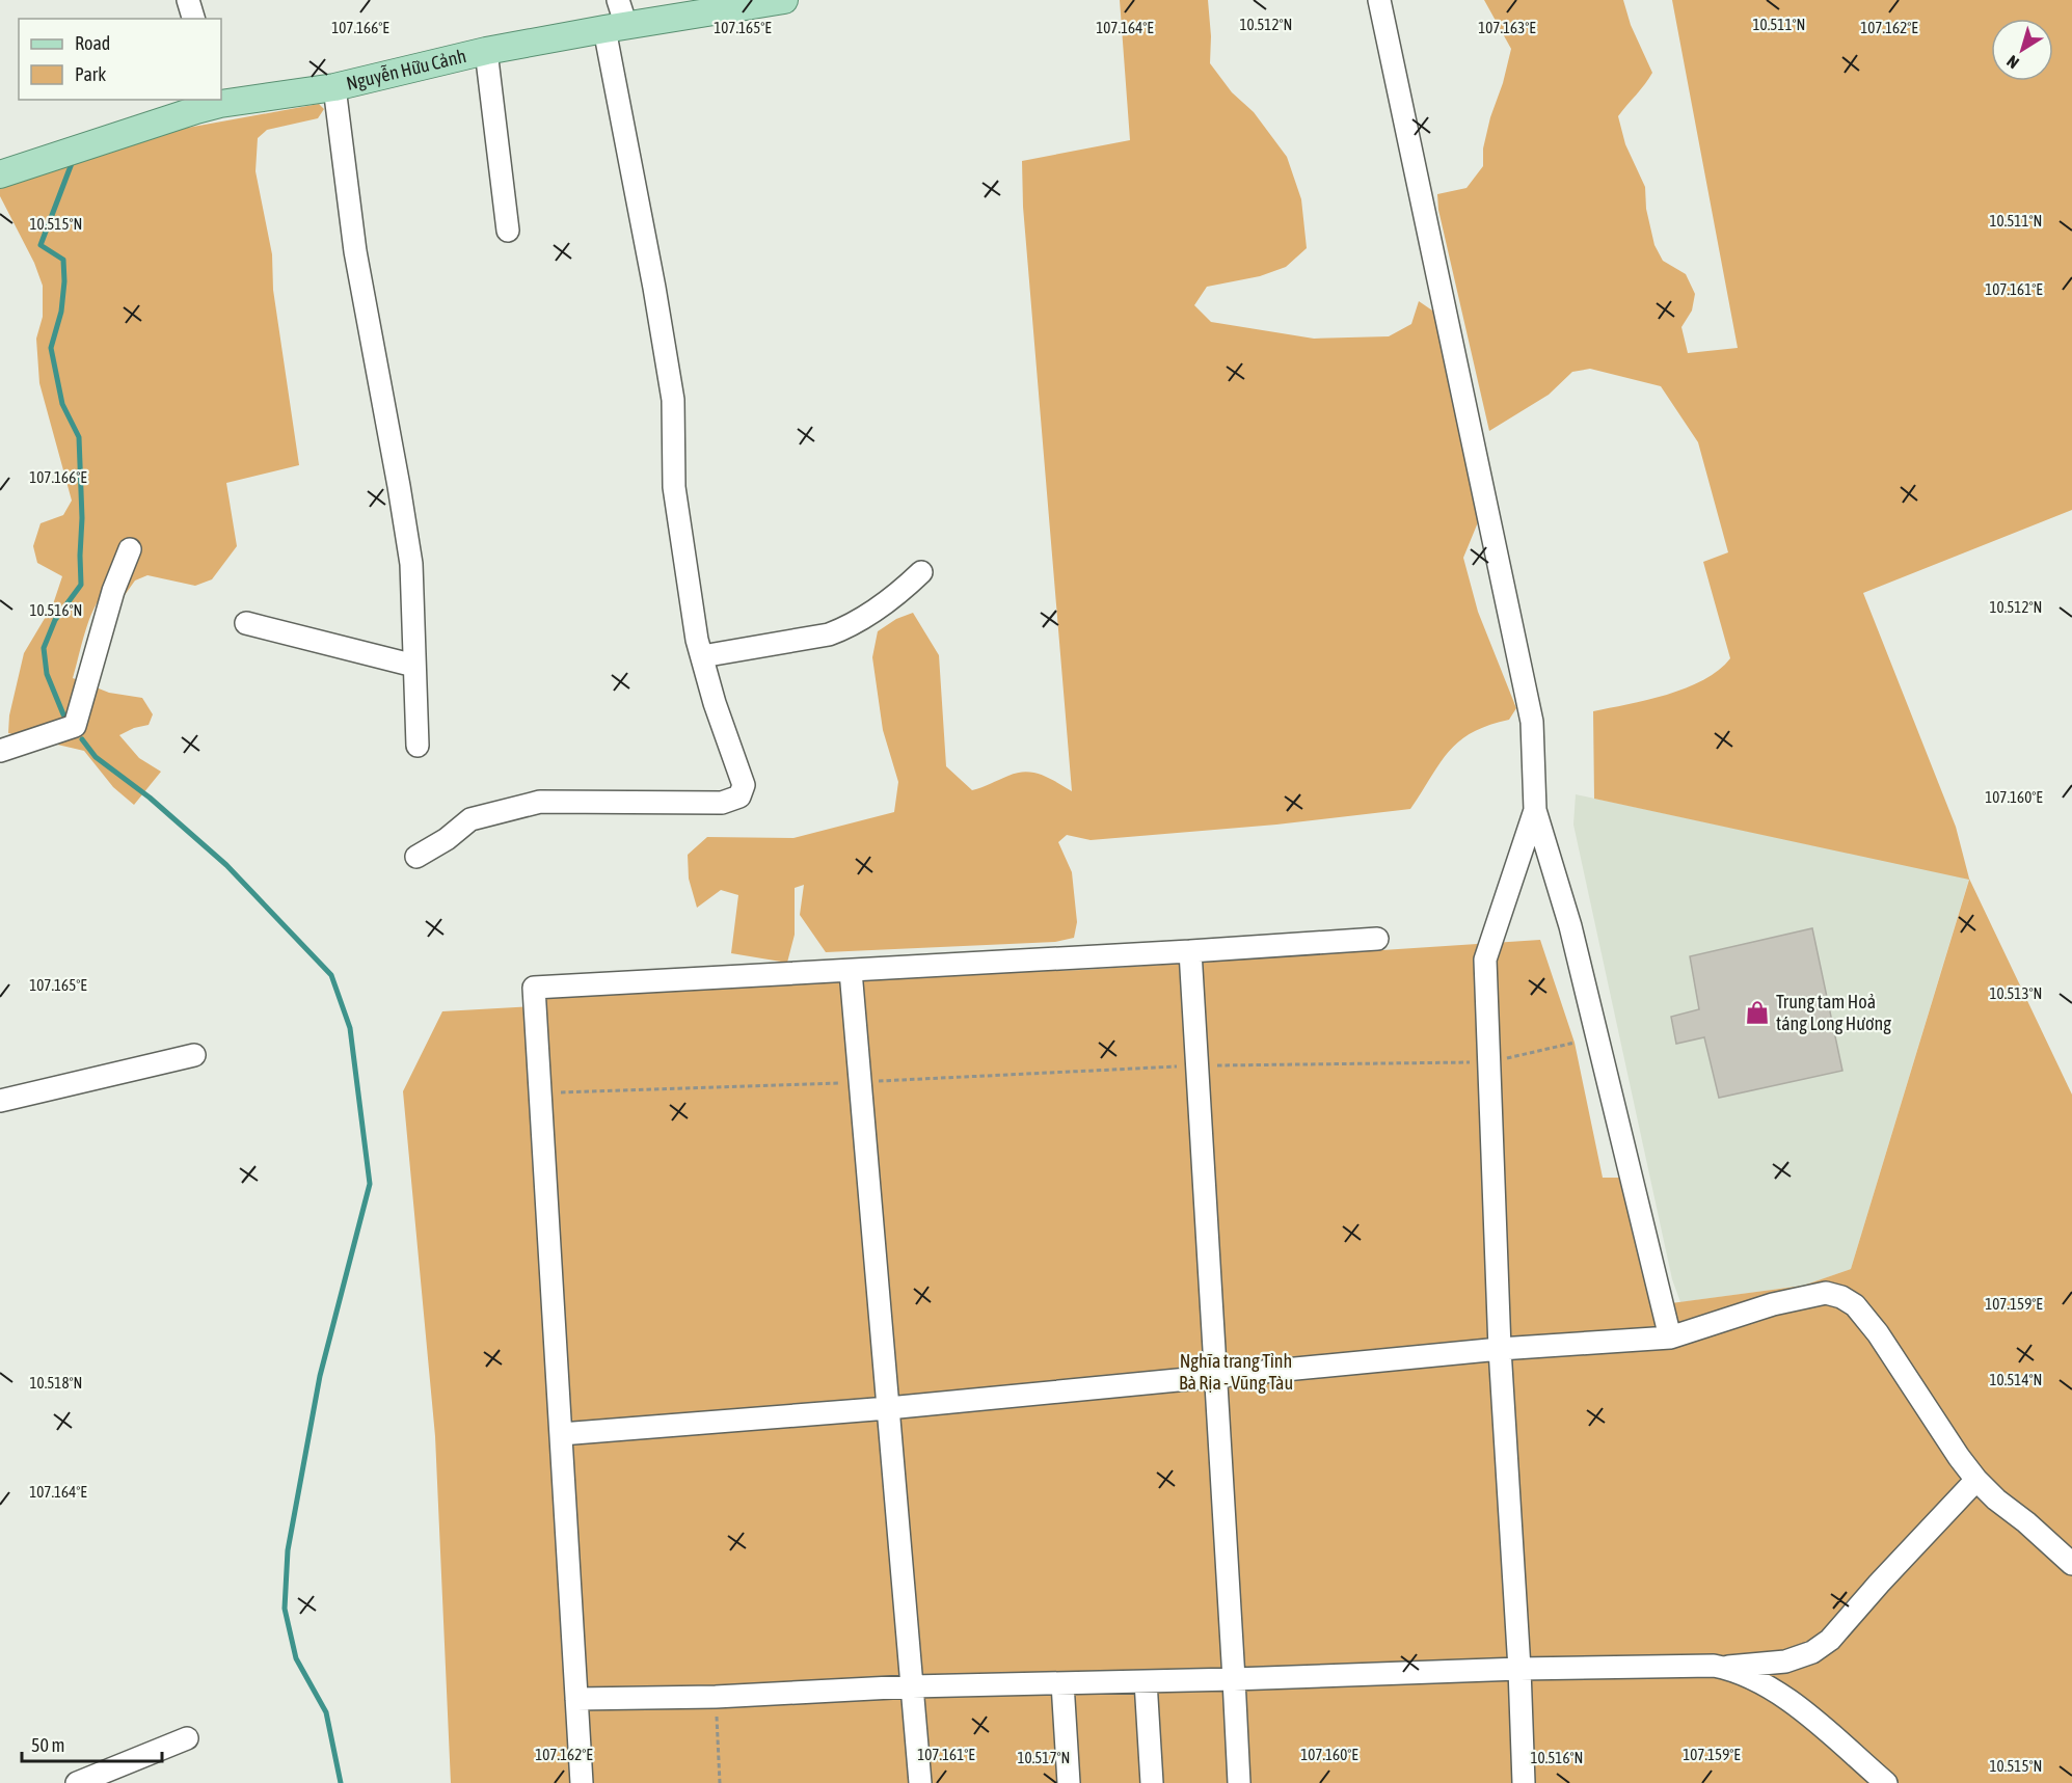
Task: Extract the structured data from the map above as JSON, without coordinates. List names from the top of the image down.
{
  "streets": {
    "main road": ["Nguyễn Hữu Cảnh"]
  },
  "parks": ["Nghĩa trang Tỉnh Bà Rịa - Vũng Tàu"],
  "places": {
    "shop": ["Trung tam Hoả táng Long Hương"]
  },
  "legend": ["Road", "Park"],
  "scale_bar": "50 m",
  "north": "bottom left",
  "coordinates": [
    "10.512°N",
    "10.511°N",
    "107.166°E",
    "107.165°E",
    "107.164°E",
    "107.163°E",
    "107.162°E",
    "10.515°N",
    "107.161°E",
    "10.516°N",
    "107.160°E",
    "10.513°N",
    "107.159°E",
    "10.514°N",
    "10.518°N",
    "10.517°N"
  ]
}
